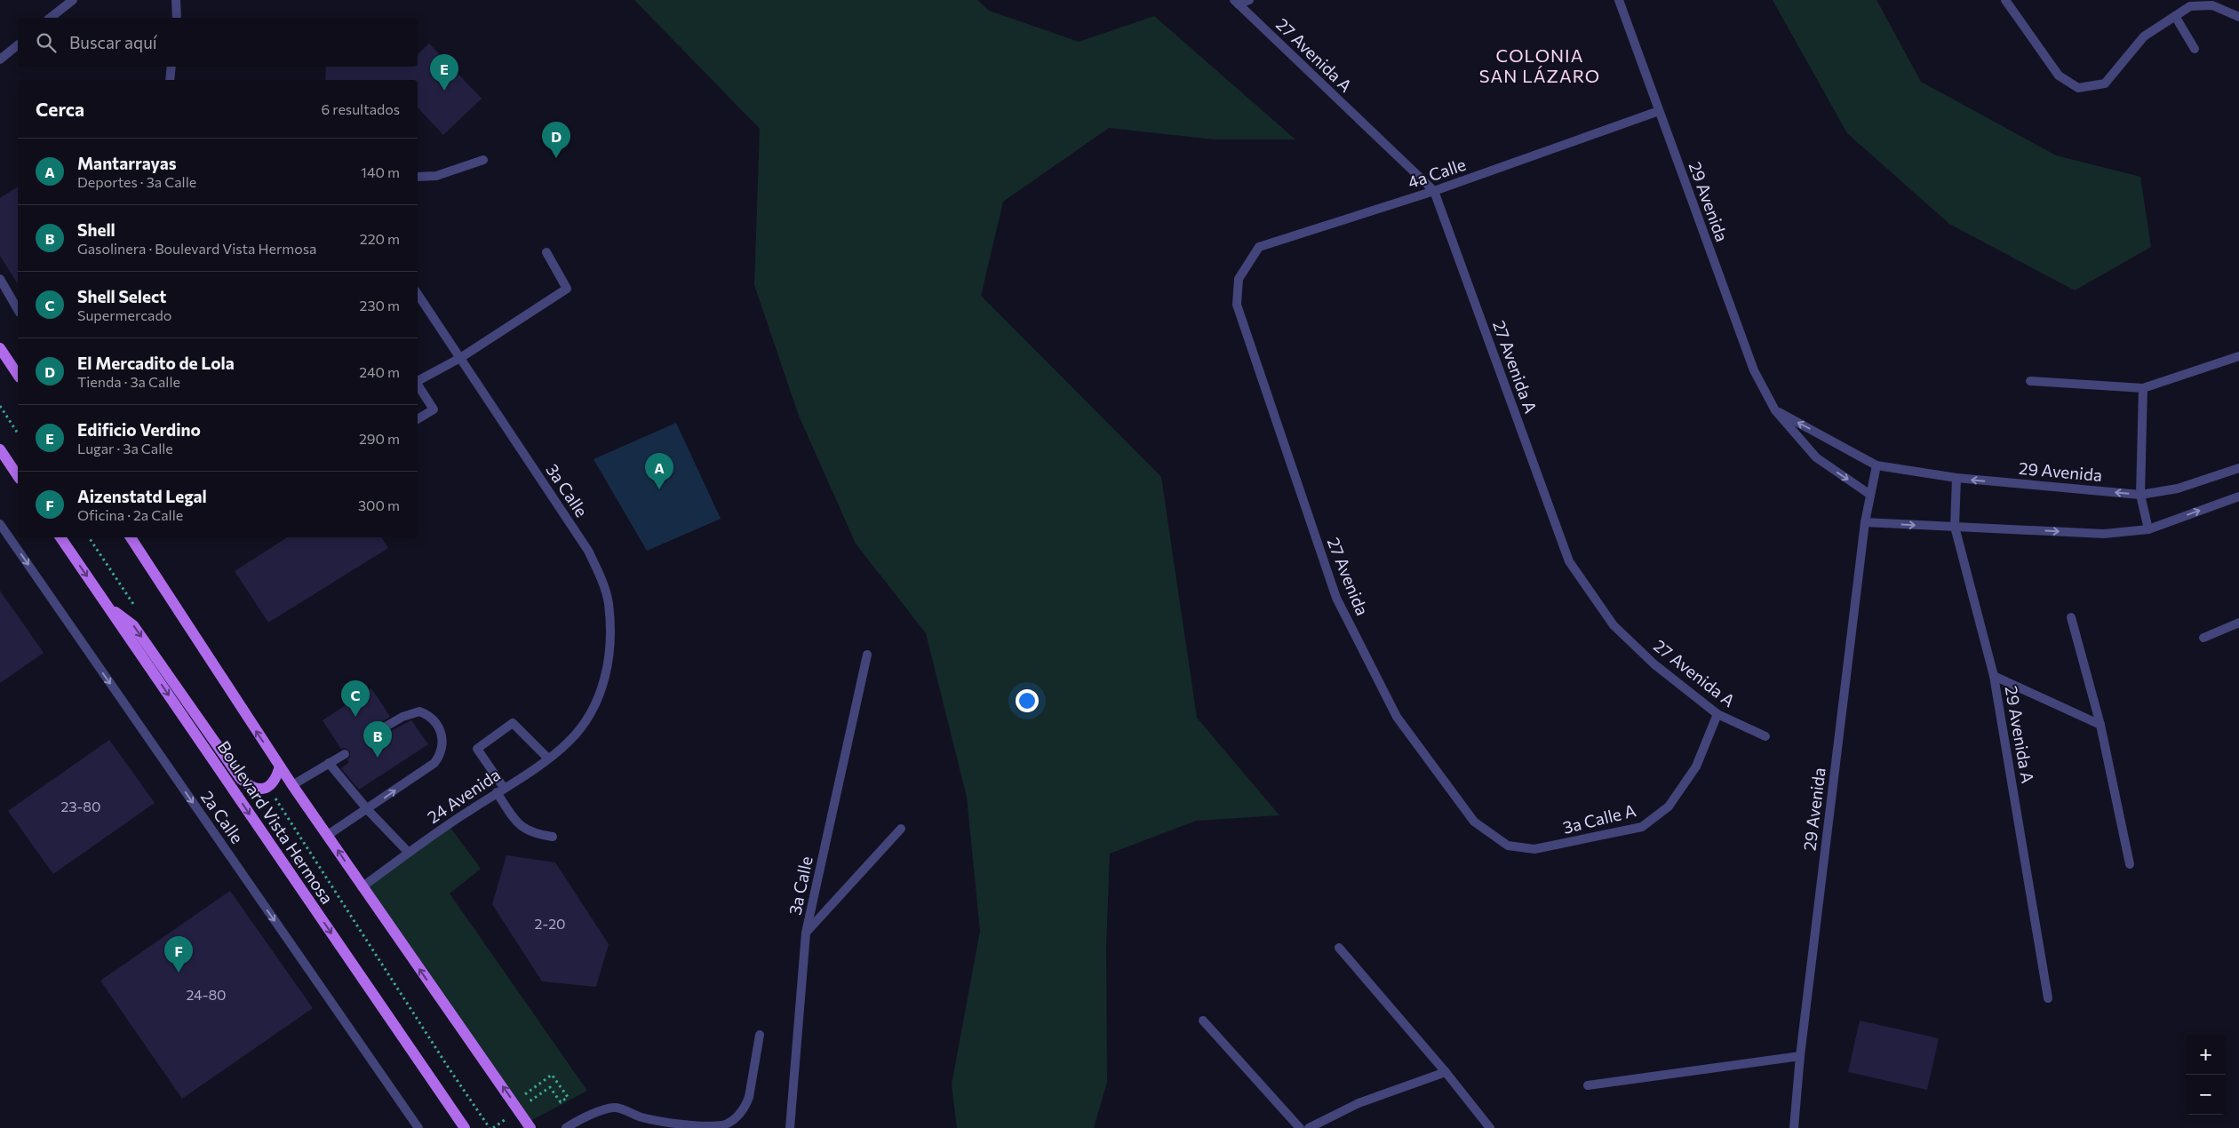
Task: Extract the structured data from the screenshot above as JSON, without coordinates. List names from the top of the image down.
{
  "streets": {
    "main road": ["Boulevard Vista Hermosa"],
    "street": [
      "27 Avenida A",
      "4a Calle",
      "29 Avenida",
      "3a Calle",
      "27 Avenida",
      "29 Avenida A",
      "24 Avenida",
      "2a Calle",
      "3a Calle A"
    ]
  },
  "crossings": [
    ["27 Avenida A", "4a Calle"],
    ["27 Avenida A", "3a Calle A"],
    ["4a Calle", "29 Avenida"],
    ["4a Calle", "27 Avenida"],
    ["29 Avenida", "29 Avenida A"],
    ["3a Calle", "24 Avenida"],
    ["27 Avenida", "3a Calle A"],
    ["24 Avenida", "Boulevard Vista Hermosa"]
  ],
  "one_way": ["2a Calle"],
  "districts": ["COLONIA SAN LÁZARO"],
  "house_numbers": ["23-80", "2-20", "24-80"],
  "page": {
    "search": "Buscar aquí",
    "pins": [
      "E",
      "D",
      "A",
      "C",
      "B",
      "F"
    ],
    "heading": ["Cerca", "6 resultados"],
    "list": [
      {
        "mark": "A",
        "name": "Mantarrayas",
        "note": "Deportes · 3a Calle",
        "value": "140 m"
      },
      {
        "mark": "B",
        "name": "Shell",
        "note": "Gasolinera · Boulevard Vista Hermosa",
        "value": "220 m"
      },
      {
        "mark": "C",
        "name": "Shell Select",
        "note": "Supermercado",
        "value": "230 m"
      },
      {
        "mark": "D",
        "name": "El Mercadito de Lola",
        "note": "Tienda · 3a Calle",
        "value": "240 m"
      },
      {
        "mark": "E",
        "name": "Edificio Verdino",
        "note": "Lugar · 3a Calle",
        "value": "290 m"
      },
      {
        "mark": "F",
        "name": "Aizenstatd Legal",
        "note": "Oficina · 2a Calle",
        "value": "300 m"
      }
    ],
    "map_buttons": ["+", "−"]
  }
}
